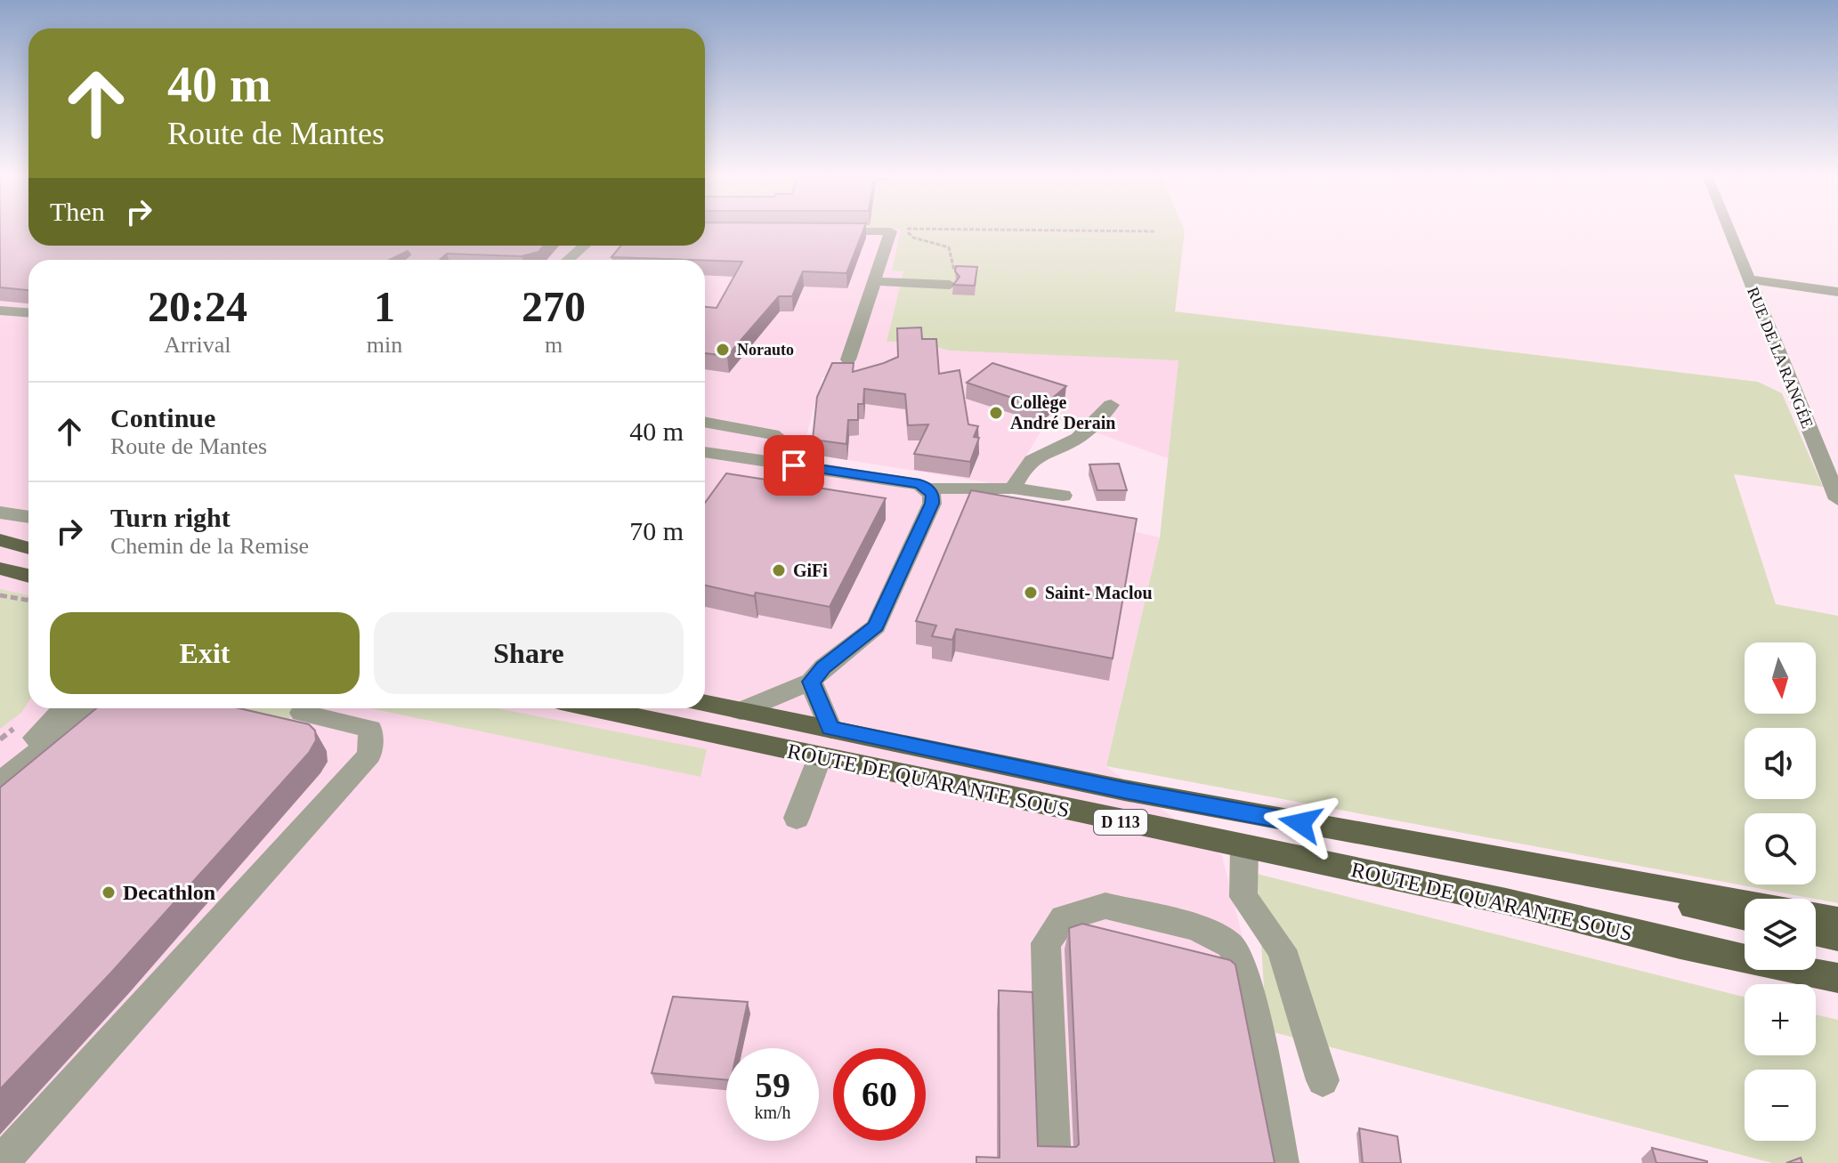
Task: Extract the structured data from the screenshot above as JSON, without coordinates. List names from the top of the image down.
{
  "streets": {
    "main road": ["ROUTE DE QUARANTE SOUS", "D 113"],
    "street": ["RUE DE LA RANGÉE"]
  },
  "crossings": [
    ["ROUTE DE QUARANTE SOUS", "D 113"]
  ],
  "places": [
    "Norauto",
    "Collège André Derain",
    "GiFi",
    "Saint- Maclou",
    "Decathlon"
  ],
  "north": "bottom",
  "page": {
    "turn": ["40 m", "Route de Mantes"],
    "then": "Then",
    "eta": [
      "20:24",
      "Arrival",
      "1",
      "min",
      "270",
      "m"
    ],
    "list": [
      {
        "name": "Continue",
        "note": "Route de Mantes",
        "value": "40 m"
      },
      {
        "name": "Turn right",
        "note": "Chemin de la Remise",
        "value": "70 m"
      }
    ],
    "buttons": ["Exit", "Share"],
    "map_buttons": ["+", "−"],
    "speed": "59 km/h",
    "limit": "60"
  }
}
